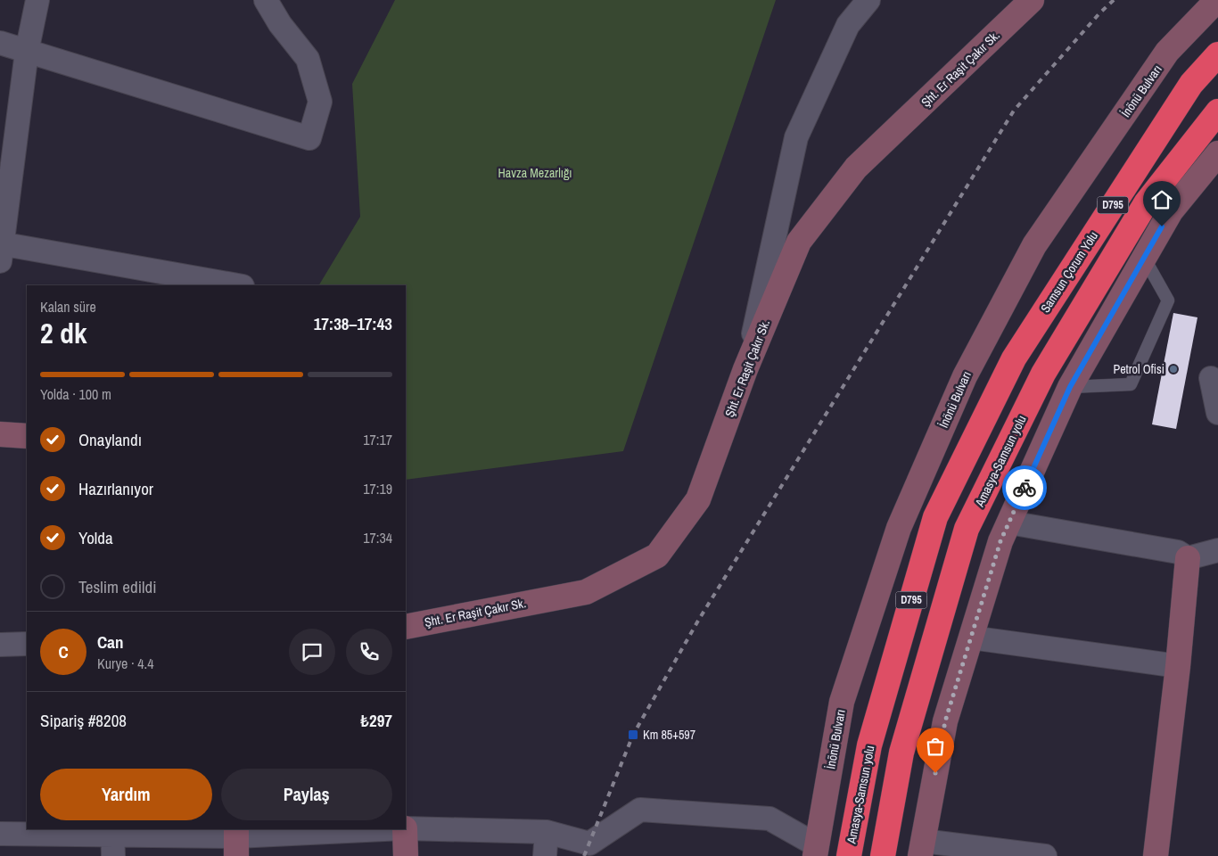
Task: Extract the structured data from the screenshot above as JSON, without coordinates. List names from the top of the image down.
{
  "streets": {
    "highway": ["D795", "Samsun Çorum Yolu", "Amasya-Samsun yolu"],
    "main road": ["Şht. Er Raşit Çakır Sk.", "İnönü Bulvarı"]
  },
  "crossings": [
    ["Samsun Çorum Yolu", "Amasya-Samsun yolu"]
  ],
  "parks": ["Havza Mezarlığı"],
  "places": {
    "other": ["Petrol Ofisi"],
    "transit": ["Km 85+597"]
  },
  "page": {
    "heading": ["2 dk", "Kalan süre", "17:38–17:43"],
    "panel": [
      "Can",
      "Kurye · 4.4",
      "Sipariş #8208",
      "₺297"
    ],
    "bar": "Yolda · 100 m",
    "list": [
      ["Onaylandı", "17:17"],
      ["Hazırlanıyor", "17:19"],
      ["Yolda", "17:34"],
      "Teslim edildi"
    ],
    "round": "C",
    "buttons": ["Yardım", "Paylaş"]
  }
}
